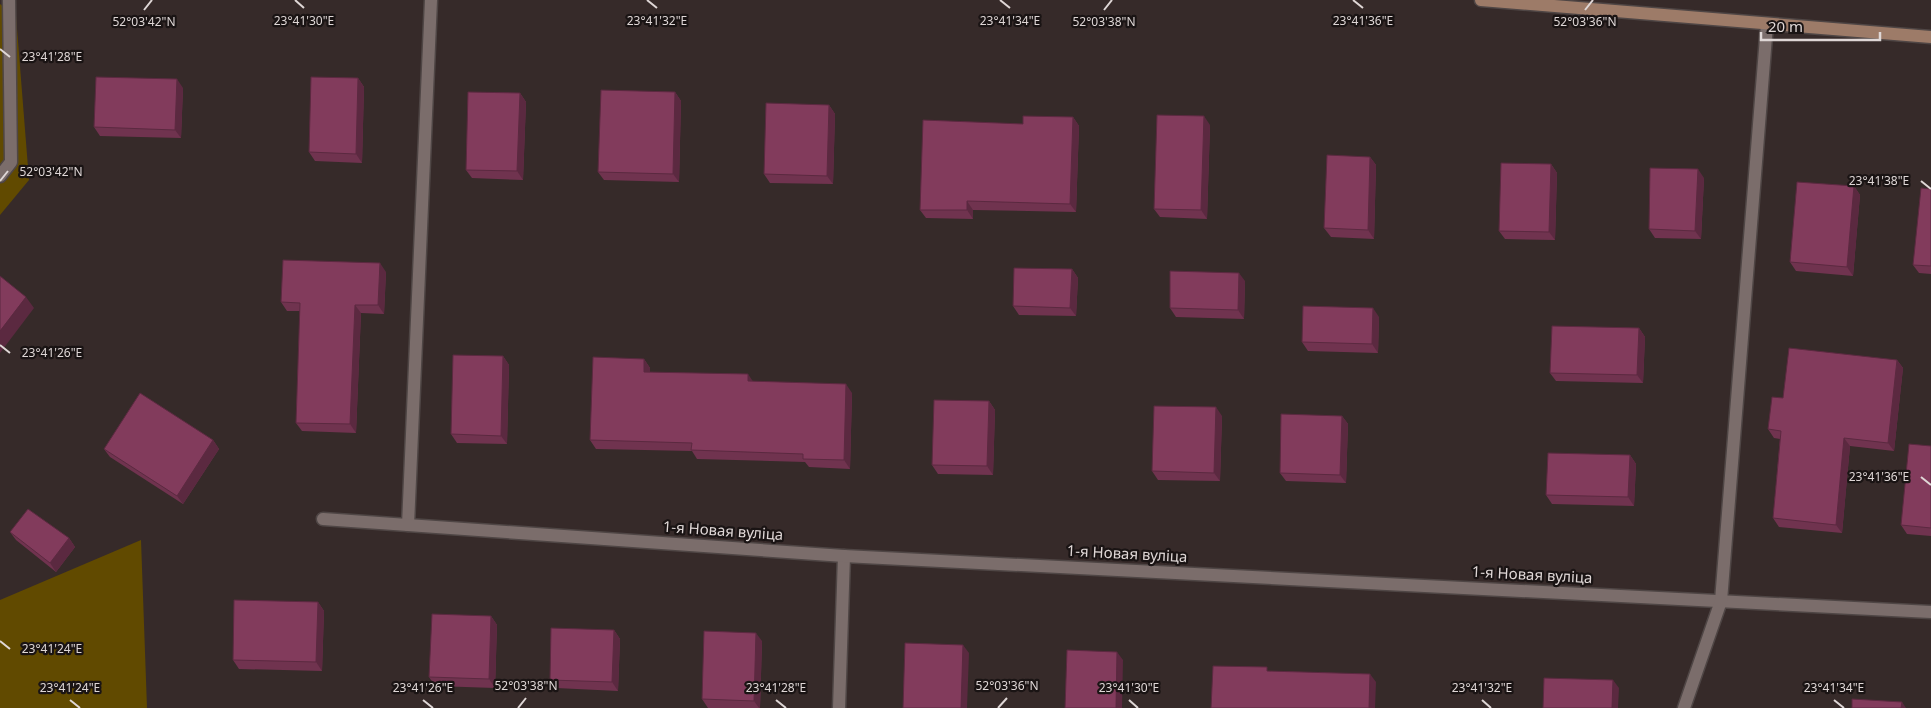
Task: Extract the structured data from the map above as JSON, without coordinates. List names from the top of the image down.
{
  "streets": {
    "street": ["1-я Новая вуліца"]
  },
  "scale_bar": "20 m",
  "coordinates": [
    "23°41'34\"E",
    "23°41'36\"E",
    "23°41'30\"E",
    "23°41'32\"E",
    "52°03'42\"N",
    "52°03'38\"N",
    "52°03'36\"N",
    "23°41'28\"E",
    "23°41'38\"E",
    "23°41'26\"E",
    "23°41'24\"E"
  ]
}
